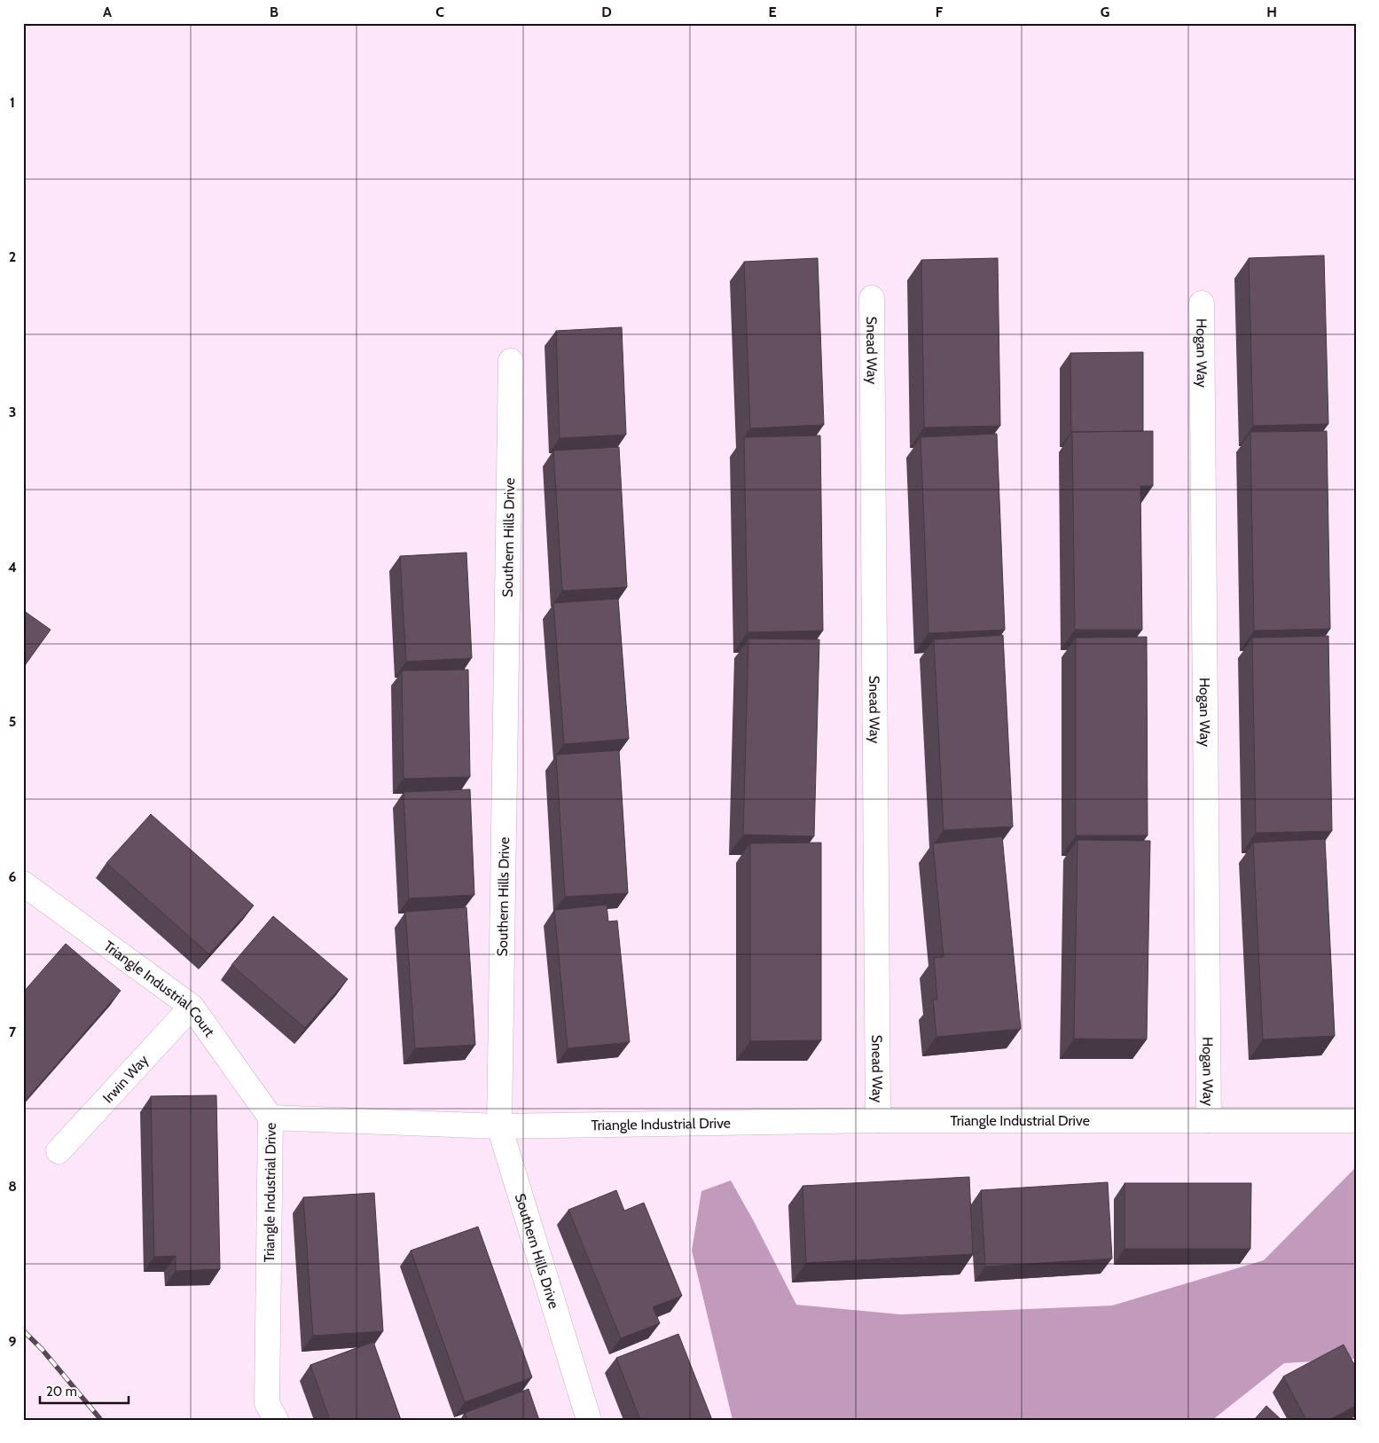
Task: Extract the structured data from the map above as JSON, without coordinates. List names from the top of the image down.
{
  "streets": {
    "street": [
      "Snead Way",
      "Hogan Way",
      "Southern Hills Drive",
      "Triangle Industrial Court",
      "Irwin Way",
      "Triangle Industrial Drive"
    ]
  },
  "crossings": [
    ["Snead Way", "Triangle Industrial Drive"],
    ["Hogan Way", "Triangle Industrial Drive"],
    ["Southern Hills Drive", "Triangle Industrial Drive"],
    ["Triangle Industrial Court", "Irwin Way"],
    ["Triangle Industrial Court", "Triangle Industrial Drive"]
  ],
  "scale_bar": "20 m",
  "grid": {
    "columns": [
      "A",
      "B",
      "C",
      "D",
      "E",
      "F",
      "G",
      "H"
    ],
    "rows": [
      "1",
      "2",
      "3",
      "4",
      "5",
      "6",
      "7",
      "8",
      "9"
    ]
  }
}
